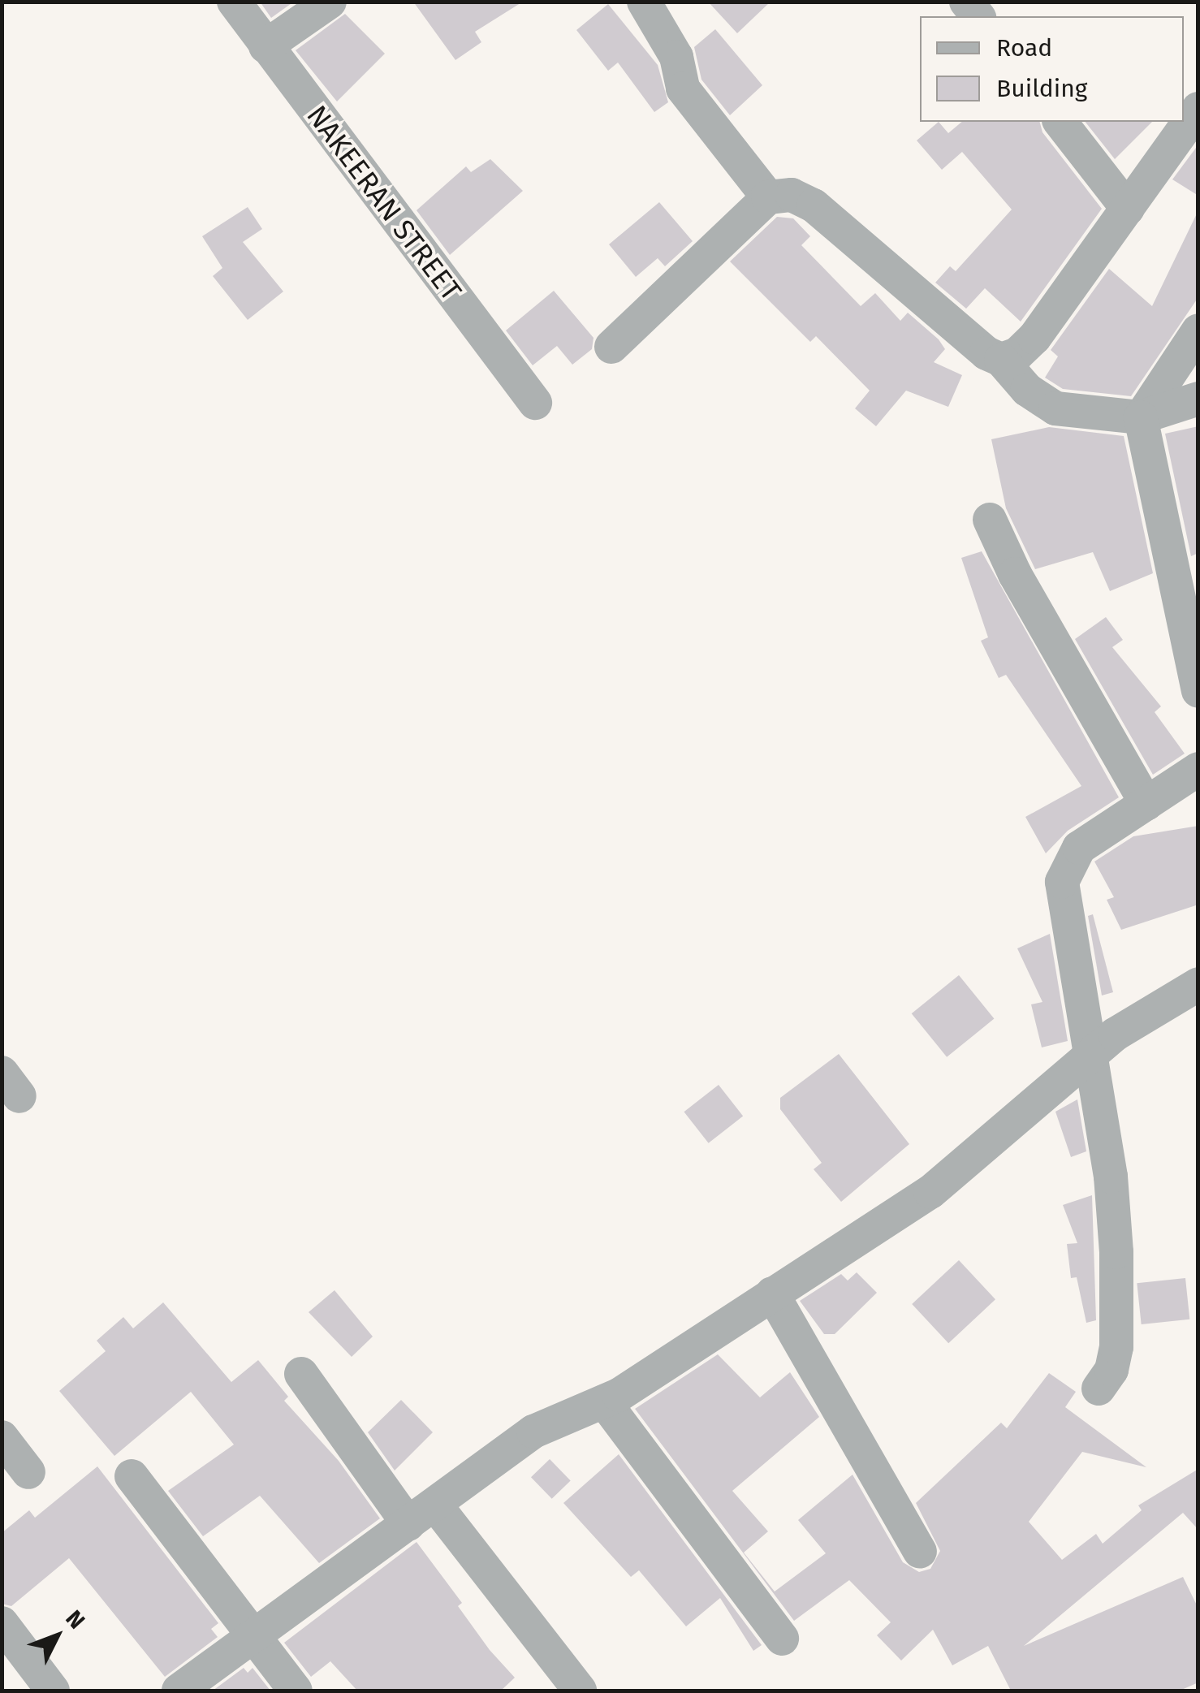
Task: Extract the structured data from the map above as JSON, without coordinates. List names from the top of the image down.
{
  "streets": {
    "street": ["NAKEERAN STREET"]
  },
  "legend": ["Road", "Building"],
  "north": "top right"
}
